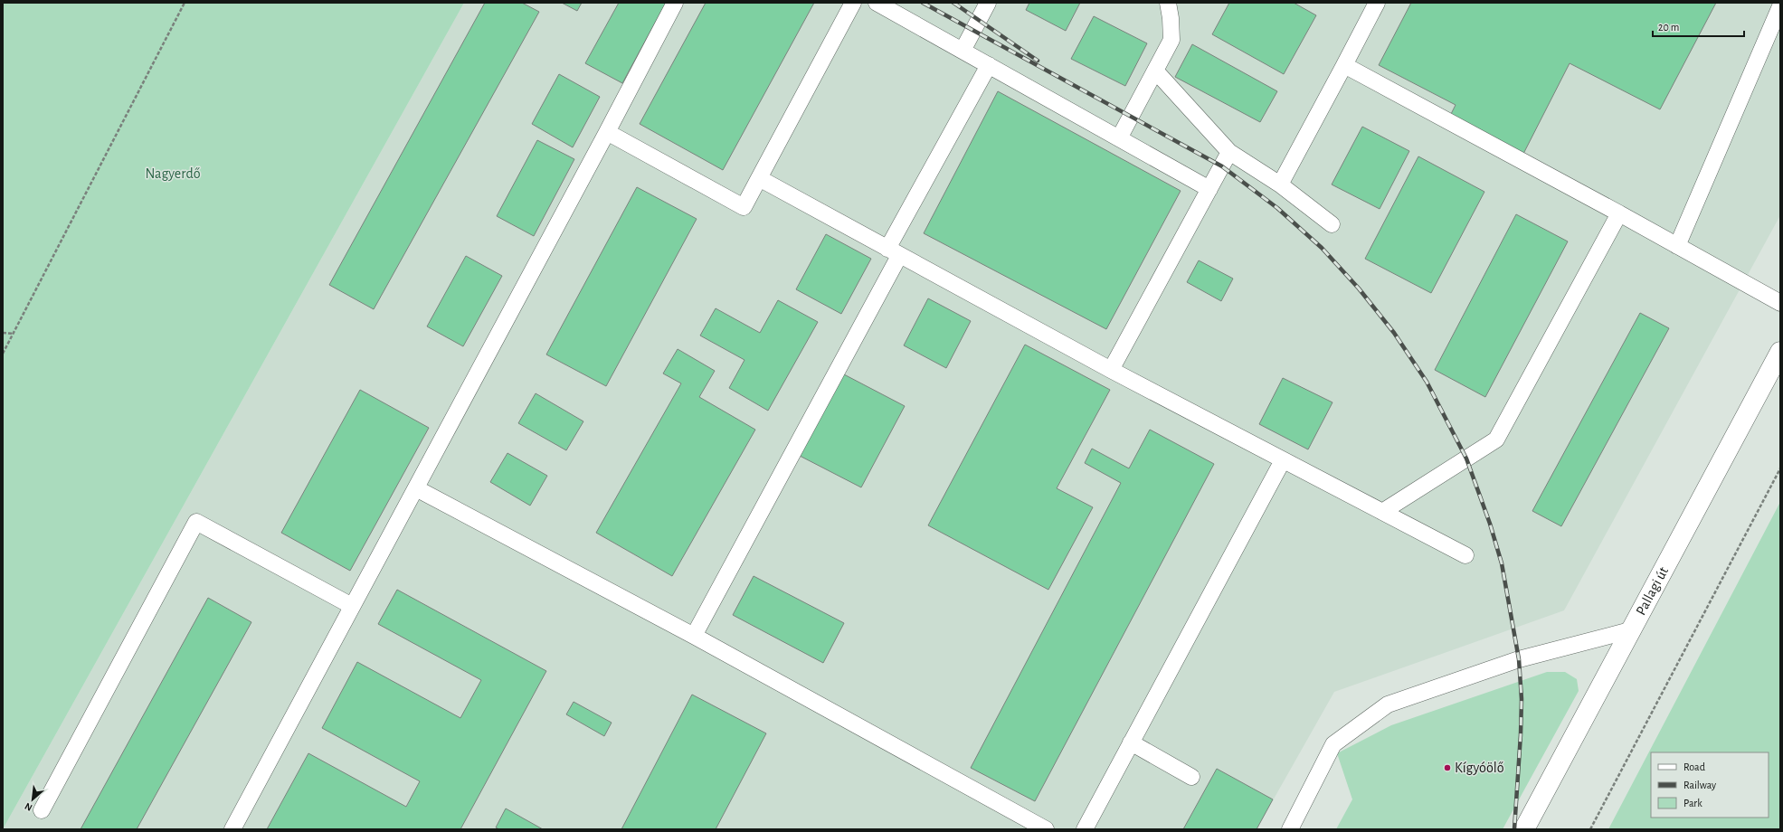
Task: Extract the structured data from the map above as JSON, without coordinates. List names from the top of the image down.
{
  "streets": {
    "street": ["Pallagi út"]
  },
  "parks": ["Nagyerdő"],
  "places": ["Kígyóölő"],
  "legend": ["Road", "Railway", "Park"],
  "scale_bar": "20 m",
  "north": "bottom left"
}
